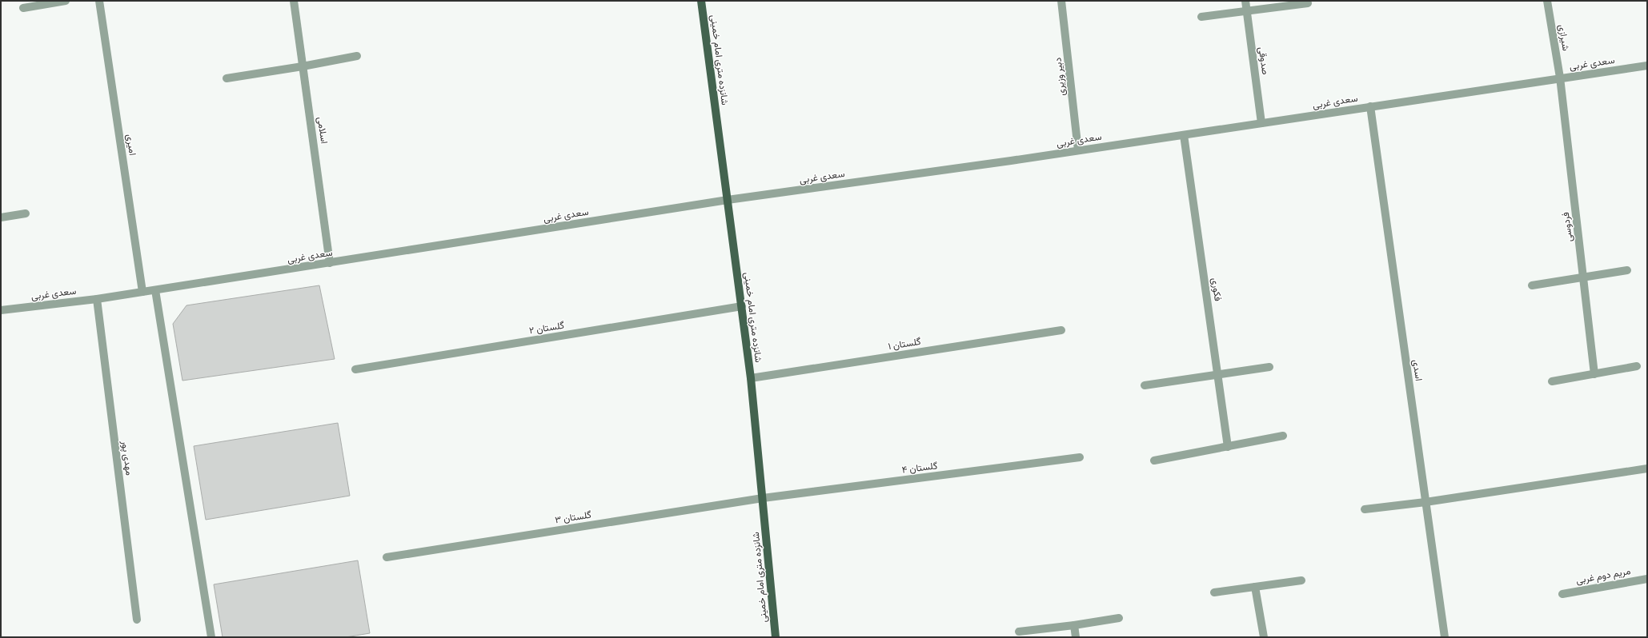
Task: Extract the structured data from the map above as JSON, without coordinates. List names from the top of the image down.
{
  "streets": {
    "main road": ["شانزده متری امام خمینی"],
    "street": [
      "شیرازی",
      "صدوقی",
      "سعدی غربی",
      "دبیر وزیری",
      "اسلامی",
      "امیری",
      "فردوسی",
      "فکوری",
      "گلستان ۲",
      "گلستان ۱",
      "اسدی",
      "مهدی پور",
      "گلستان ۴",
      "گلستان ۳",
      "مریم دوم غربی"
    ]
  },
  "crossings": [
    ["شیرازی", "سعدی غربی"],
    ["شیرازی", "فردوسی"],
    ["شانزده متری امام خمینی", "سعدی غربی"],
    ["شانزده متری امام خمینی", "گلستان ۲"],
    ["شانزده متری امام خمینی", "گلستان ۱"],
    ["شانزده متری امام خمینی", "گلستان ۴"],
    ["شانزده متری امام خمینی", "گلستان ۳"],
    ["صدوقی", "سعدی غربی"],
    ["سعدی غربی", "دبیر وزیری"],
    ["سعدی غربی", "اسلامی"],
    ["سعدی غربی", "امیری"],
    ["سعدی غربی", "فردوسی"],
    ["سعدی غربی", "فکوری"],
    ["سعدی غربی", "اسدی"],
    ["سعدی غربی", "مهدی پور"],
    ["گلستان ۴", "گلستان ۳"]
  ]
}
